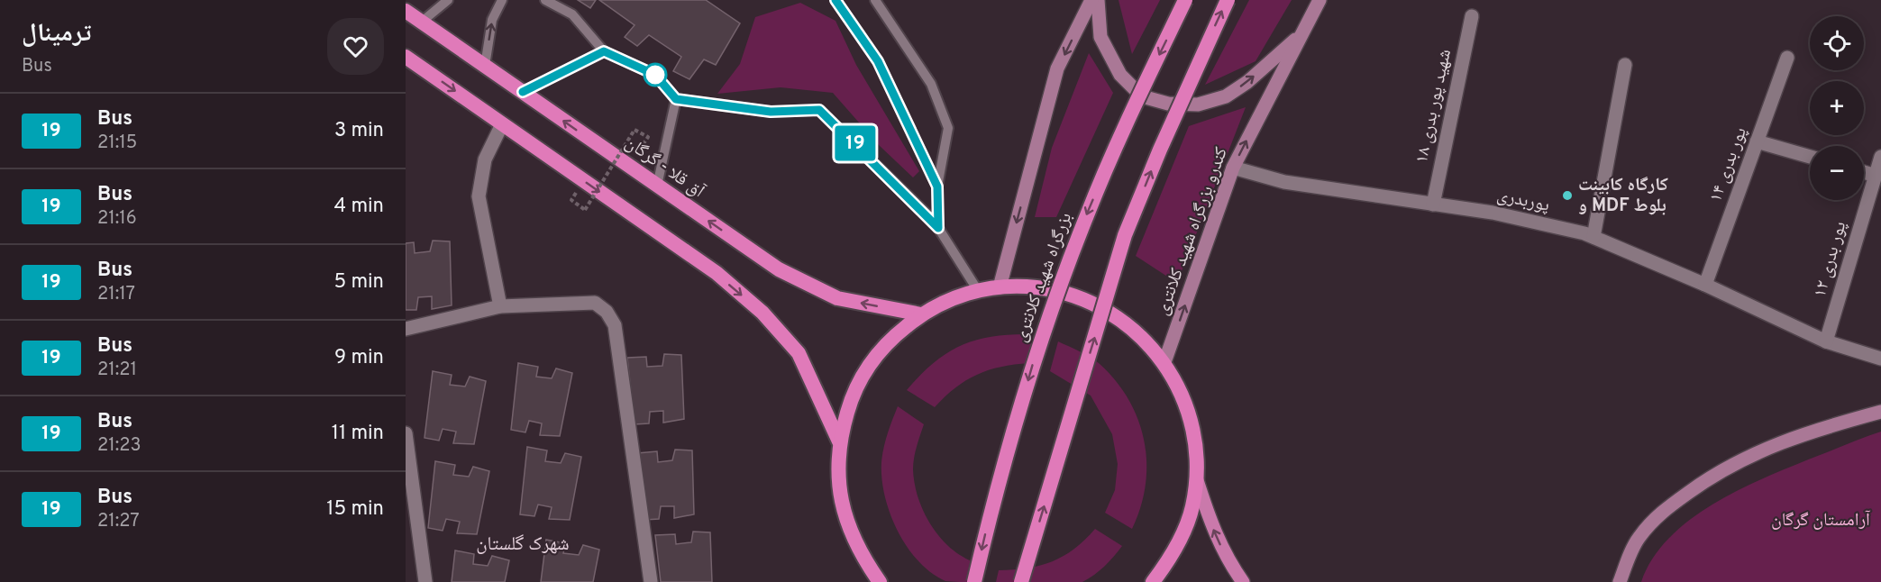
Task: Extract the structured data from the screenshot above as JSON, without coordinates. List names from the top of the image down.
{
  "streets": {
    "highway": ["آق قلا - گرگان", "بزرگراه شهید کلانتری"],
    "main road": ["کندرو بزرگراه شهید کلانتری"],
    "street": [
      "شهید پور بدری ۱۸",
      "پور بدری ۱۴",
      "پوربدری",
      "پور بدری ۱۲"
    ]
  },
  "crossings": [
    ["شهید پور بدری ۱۸", "پوربدری"],
    ["پور بدری ۱۴", "پوربدری"],
    ["پوربدری", "کندرو بزرگراه شهید کلانتری"],
    ["پوربدری", "پور بدری ۱۲"]
  ],
  "one_way": ["کندرو بزرگراه شهید کلانتری"],
  "districts": ["شهرک گلستان"],
  "parks": ["آرامستان گرگان"],
  "places": ["کارگاه کابینت و MDF بلوط"],
  "lines": ["bus line 19"],
  "page": {
    "heading": ["ترمینال", "Bus"],
    "on_map": "19",
    "map_buttons": ["+", "−"],
    "list": [
      {
        "mark": "19",
        "name": "Bus",
        "note": "21:15",
        "value": "3 min"
      },
      {
        "mark": "19",
        "name": "Bus",
        "note": "21:16",
        "value": "4 min"
      },
      {
        "mark": "19",
        "name": "Bus",
        "note": "21:17",
        "value": "5 min"
      },
      {
        "mark": "19",
        "name": "Bus",
        "note": "21:21",
        "value": "9 min"
      },
      {
        "mark": "19",
        "name": "Bus",
        "note": "21:23",
        "value": "11 min"
      },
      {
        "mark": "19",
        "name": "Bus",
        "note": "21:27",
        "value": "15 min"
      }
    ]
  }
}
